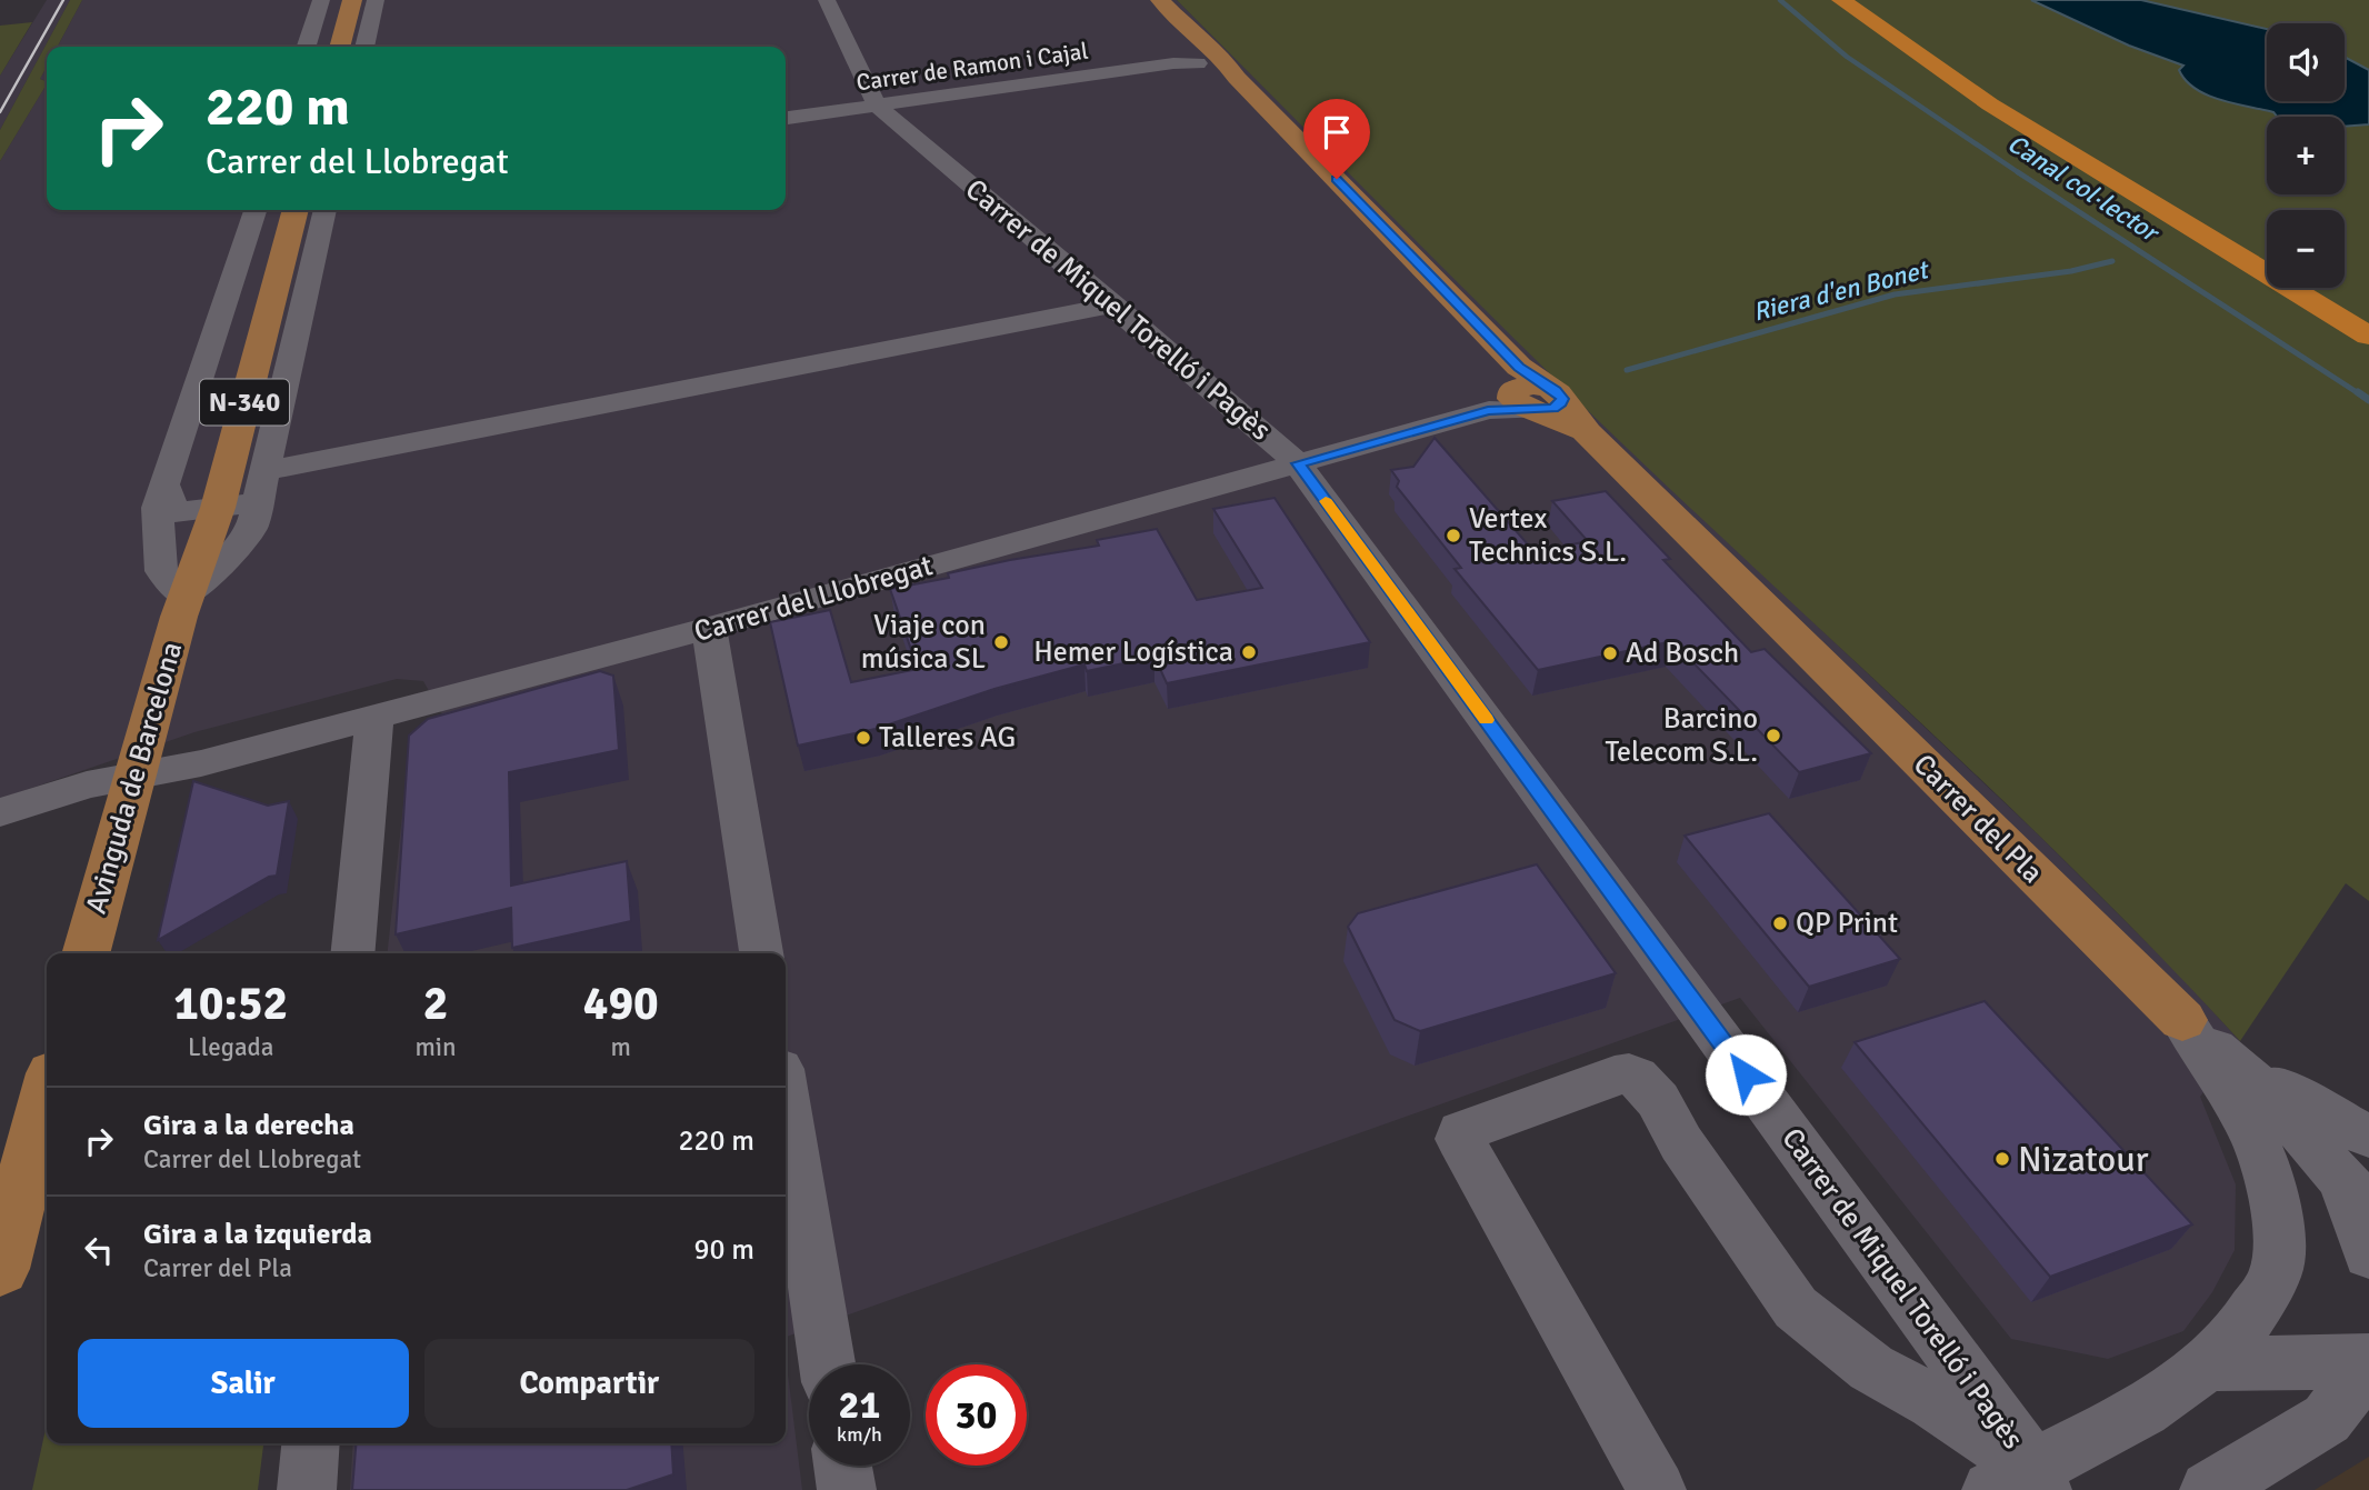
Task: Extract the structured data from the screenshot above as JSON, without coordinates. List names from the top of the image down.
{
  "streets": {
    "main road": ["N-340", "Avinguda de Barcelona", "Carrer del Pla"],
    "street": ["Carrer de Ramon i Cajal", "Carrer de Miquel Torelló i Pagès", "Carrer del Llobregat"]
  },
  "crossings": [
    ["Carrer de Ramon i Cajal", "Carrer de Miquel Torelló i Pagès"],
    ["Carrer de Ramon i Cajal", "Carrer del Pla"],
    ["Carrer de Miquel Torelló i Pagès", "Carrer del Llobregat"],
    ["Carrer del Llobregat", "Avinguda de Barcelona"],
    ["Carrer del Llobregat", "Carrer del Pla"]
  ],
  "water": ["Canal col·lector", "Riera d'en Bonet"],
  "places": [
    "Vertex Technics S.L.",
    "Viaje con música SL",
    "Hemer Logística",
    "Ad Bosch",
    "Barcino Telecom S.L.",
    "Talleres AG",
    "QP Print",
    "Nizatour"
  ],
  "page": {
    "map_buttons": ["+", "−"],
    "turn": ["220 m", "Carrer del Llobregat"],
    "eta": [
      "10:52",
      "Llegada",
      "2",
      "min",
      "490",
      "m"
    ],
    "list": [
      {
        "name": "Gira a la derecha",
        "note": "Carrer del Llobregat",
        "value": "220 m"
      },
      {
        "name": "Gira a la izquierda",
        "note": "Carrer del Pla",
        "value": "90 m"
      }
    ],
    "buttons": ["Salir", "Compartir"],
    "speed": "21 km/h",
    "limit": "30"
  }
}
